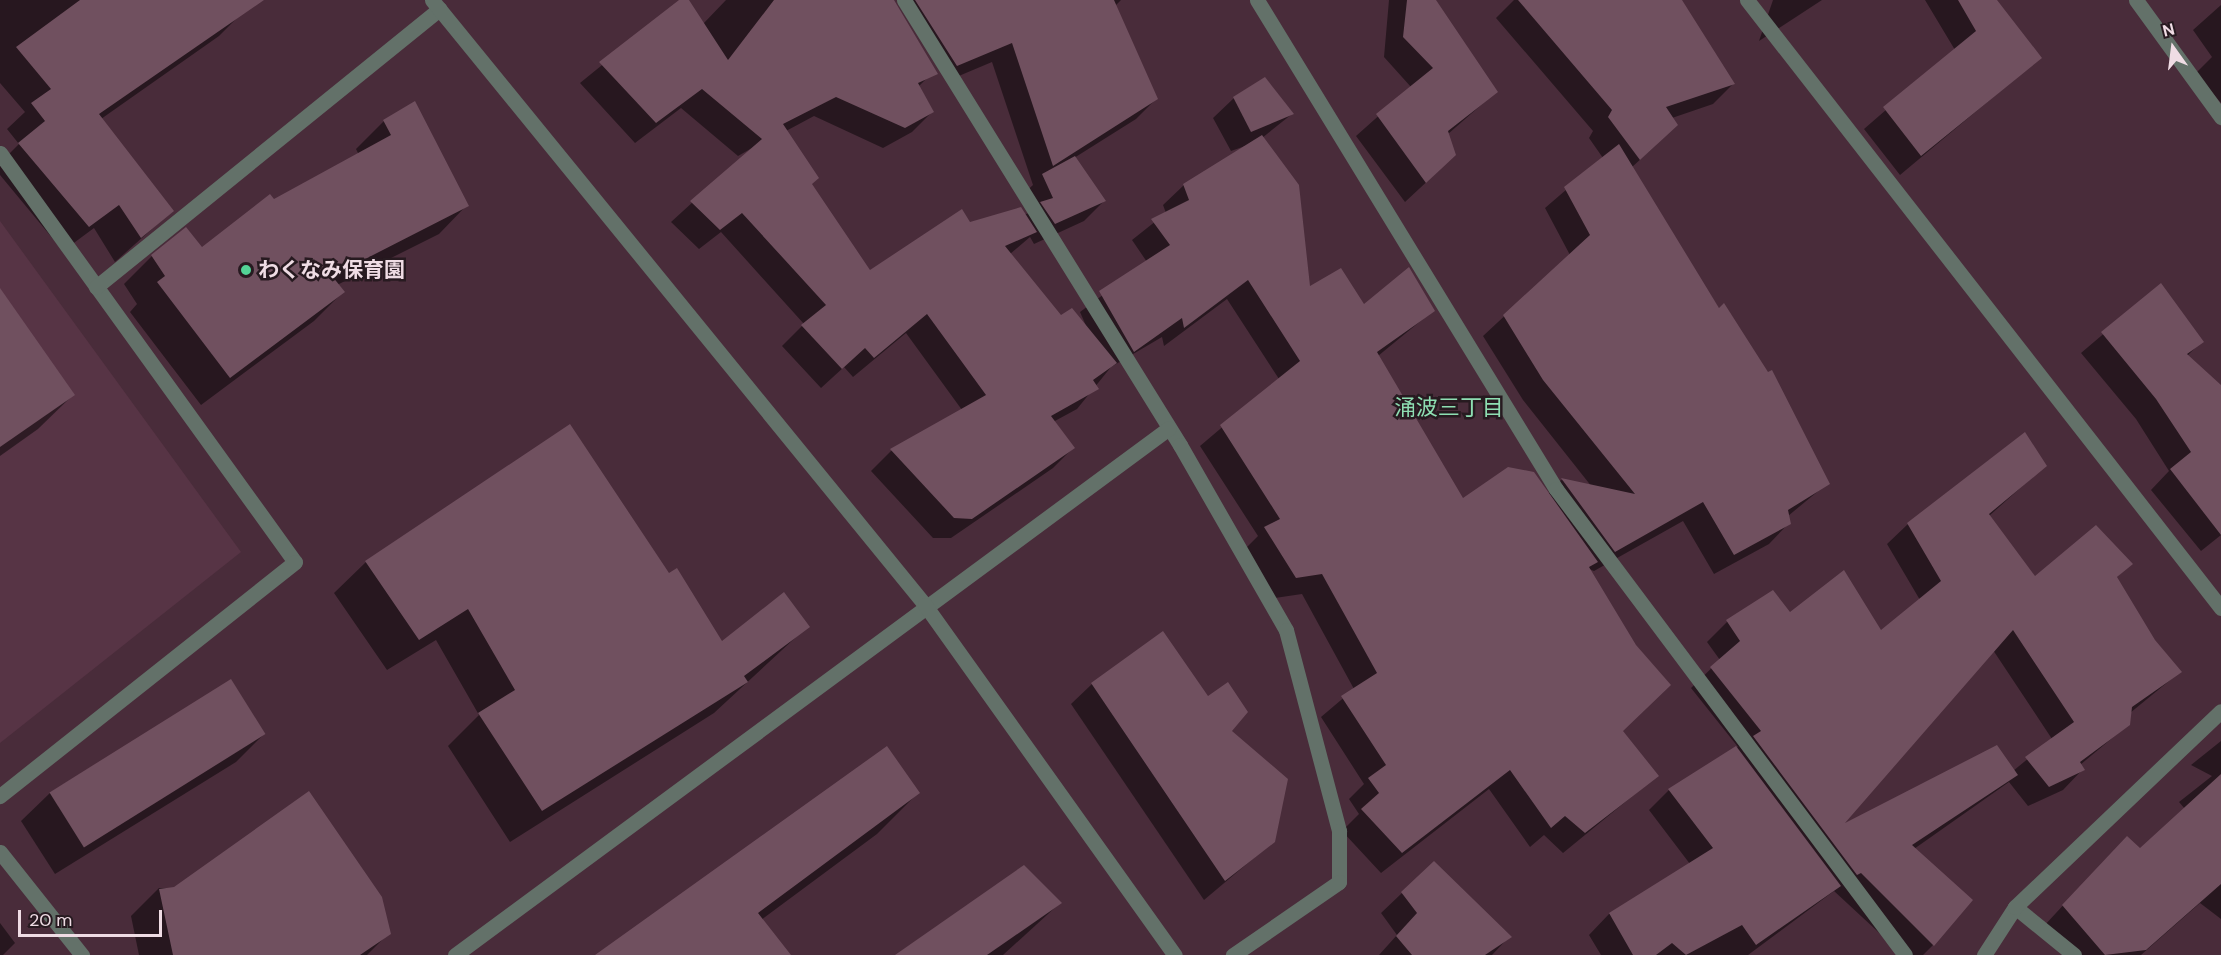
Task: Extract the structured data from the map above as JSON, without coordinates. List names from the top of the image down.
{
  "districts": ["涌波三丁目"],
  "places": ["わくなみ保育園"],
  "scale_bar": "20 m",
  "north": "top"
}
